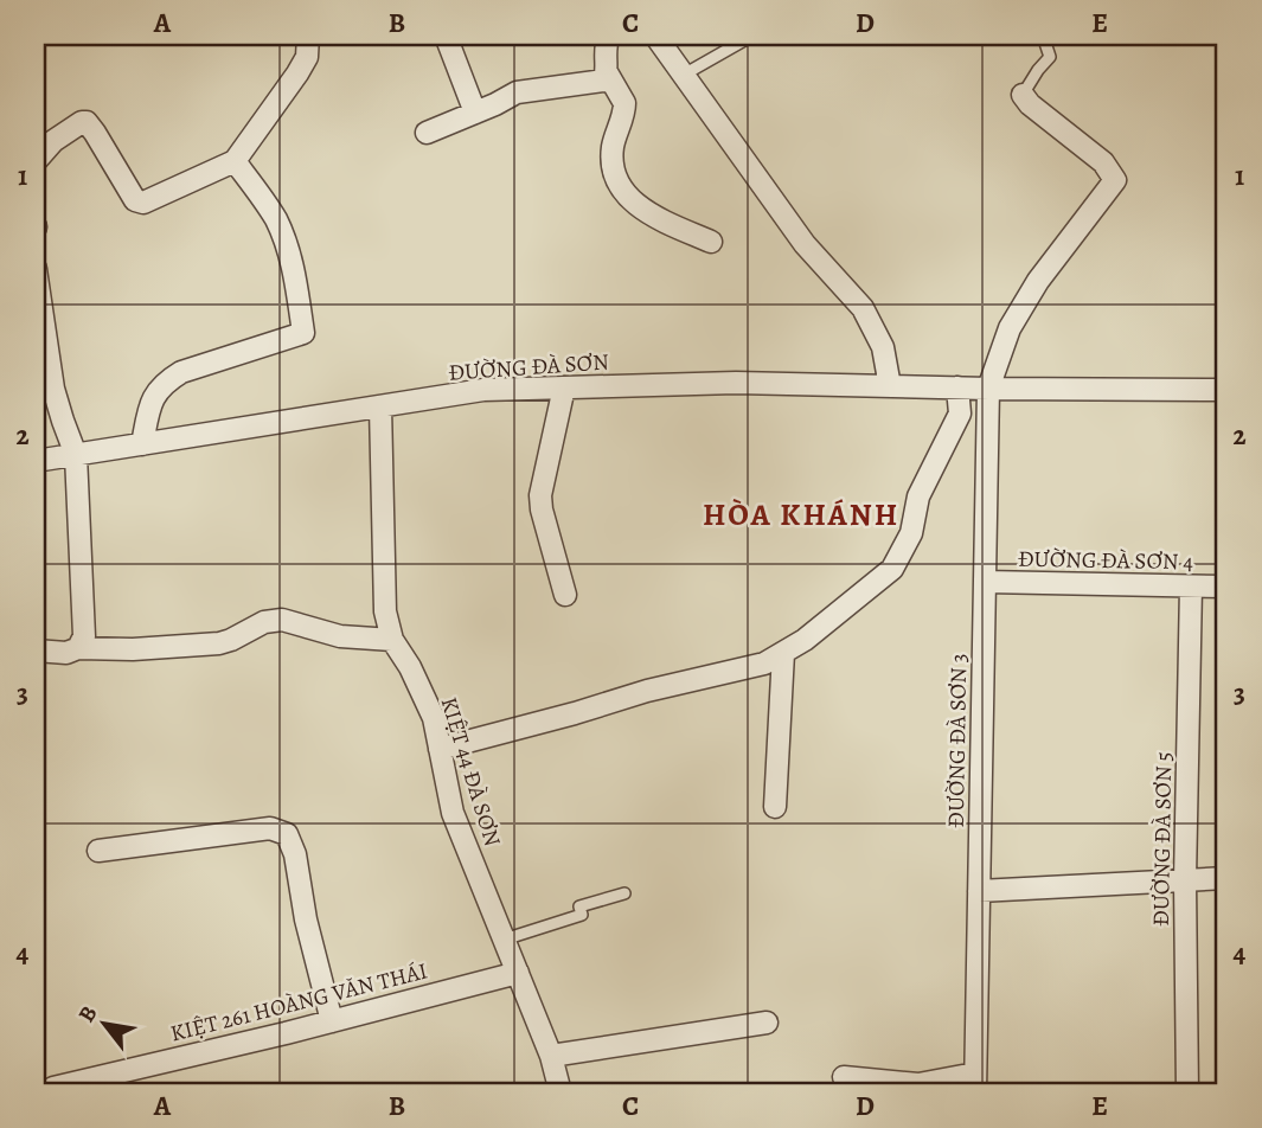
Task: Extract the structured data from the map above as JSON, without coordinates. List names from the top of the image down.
{
  "streets": {
    "street": [
      "ĐƯỜNG ĐÀ SƠN",
      "ĐƯỜNG ĐÀ SƠN 4",
      "ĐƯỜNG ĐÀ SƠN 3",
      "KIỆT 44 ĐÀ SƠN",
      "ĐƯỜNG ĐÀ SƠN 5",
      "KIỆT 261 HOÀNG VĂN THÁI"
    ]
  },
  "crossings": [
    ["ĐƯỜNG ĐÀ SƠN", "ĐƯỜNG ĐÀ SƠN 3"],
    ["ĐƯỜNG ĐÀ SƠN", "KIỆT 44 ĐÀ SƠN"],
    ["ĐƯỜNG ĐÀ SƠN 4", "ĐƯỜNG ĐÀ SƠN 3"],
    ["ĐƯỜNG ĐÀ SƠN 4", "ĐƯỜNG ĐÀ SƠN 5"],
    ["KIỆT 44 ĐÀ SƠN", "KIỆT 261 HOÀNG VĂN THÁI"]
  ],
  "districts": ["HÒA KHÁNH"],
  "north": "top left",
  "grid": {
    "columns": [
      "A",
      "B",
      "C",
      "D",
      "E"
    ],
    "rows": [
      "1",
      "2",
      "3",
      "4"
    ]
  }
}
